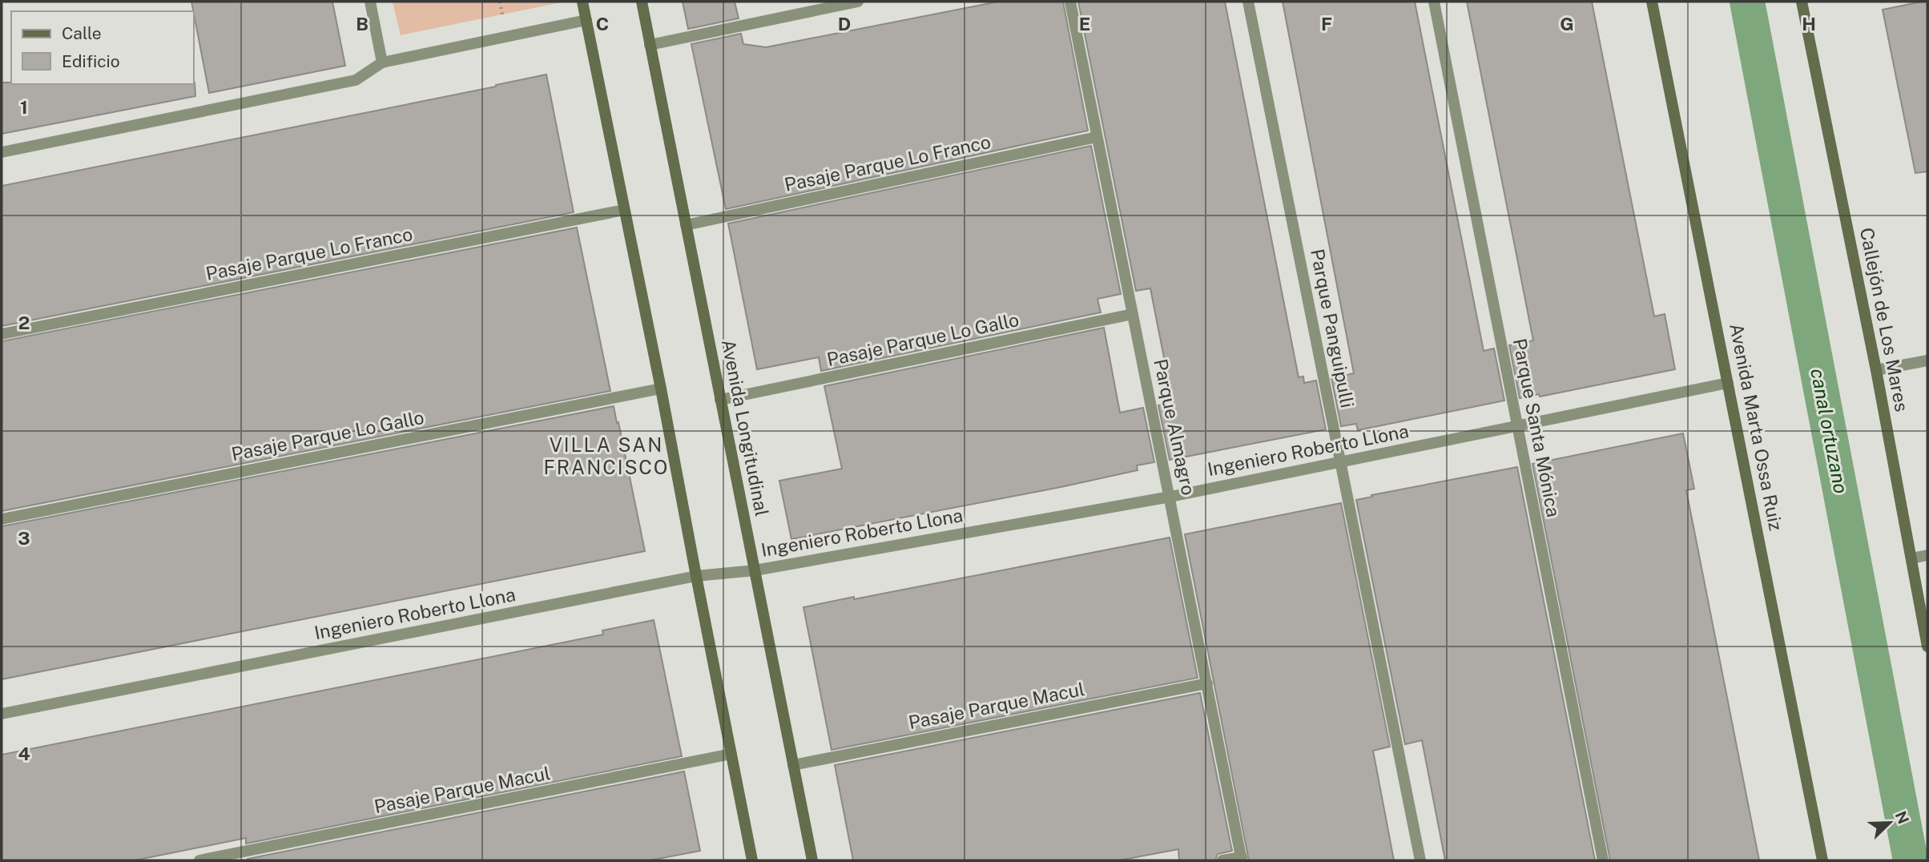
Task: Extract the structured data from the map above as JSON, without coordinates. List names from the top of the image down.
{
  "streets": {
    "main road": ["Callejón de Los Mares", "Avenida Marta Ossa Ruiz", "Avenida Longitudinal"],
    "street": [
      "Pasaje Parque Lo Franco",
      "Parque Panguipulli",
      "Pasaje Parque Lo Gallo",
      "Parque Almagro",
      "Parque Santa Mónica",
      "Ingeniero Roberto Llona",
      "Pasaje Parque Macul"
    ]
  },
  "crossings": [
    ["Pasaje Parque Lo Franco", "Parque Almagro"],
    ["Pasaje Parque Lo Franco", "Avenida Longitudinal"],
    ["Parque Panguipulli", "Ingeniero Roberto Llona"],
    ["Pasaje Parque Lo Gallo", "Parque Almagro"],
    ["Pasaje Parque Lo Gallo", "Avenida Longitudinal"],
    ["Parque Almagro", "Ingeniero Roberto Llona"],
    ["Parque Almagro", "Pasaje Parque Macul"],
    ["Avenida Marta Ossa Ruiz", "Ingeniero Roberto Llona"],
    ["Avenida Longitudinal", "Ingeniero Roberto Llona"],
    ["Avenida Longitudinal", "Pasaje Parque Macul"],
    ["Parque Santa Mónica", "Ingeniero Roberto Llona"]
  ],
  "districts": ["VILLA SAN FRANCISCO"],
  "water": ["canal ortuzano"],
  "legend": ["Calle", "Edificio"],
  "north": "top right",
  "grid": {
    "columns": [
      "B",
      "C",
      "D",
      "E",
      "F",
      "G",
      "H"
    ],
    "rows": [
      "1",
      "2",
      "3",
      "4"
    ]
  }
}
